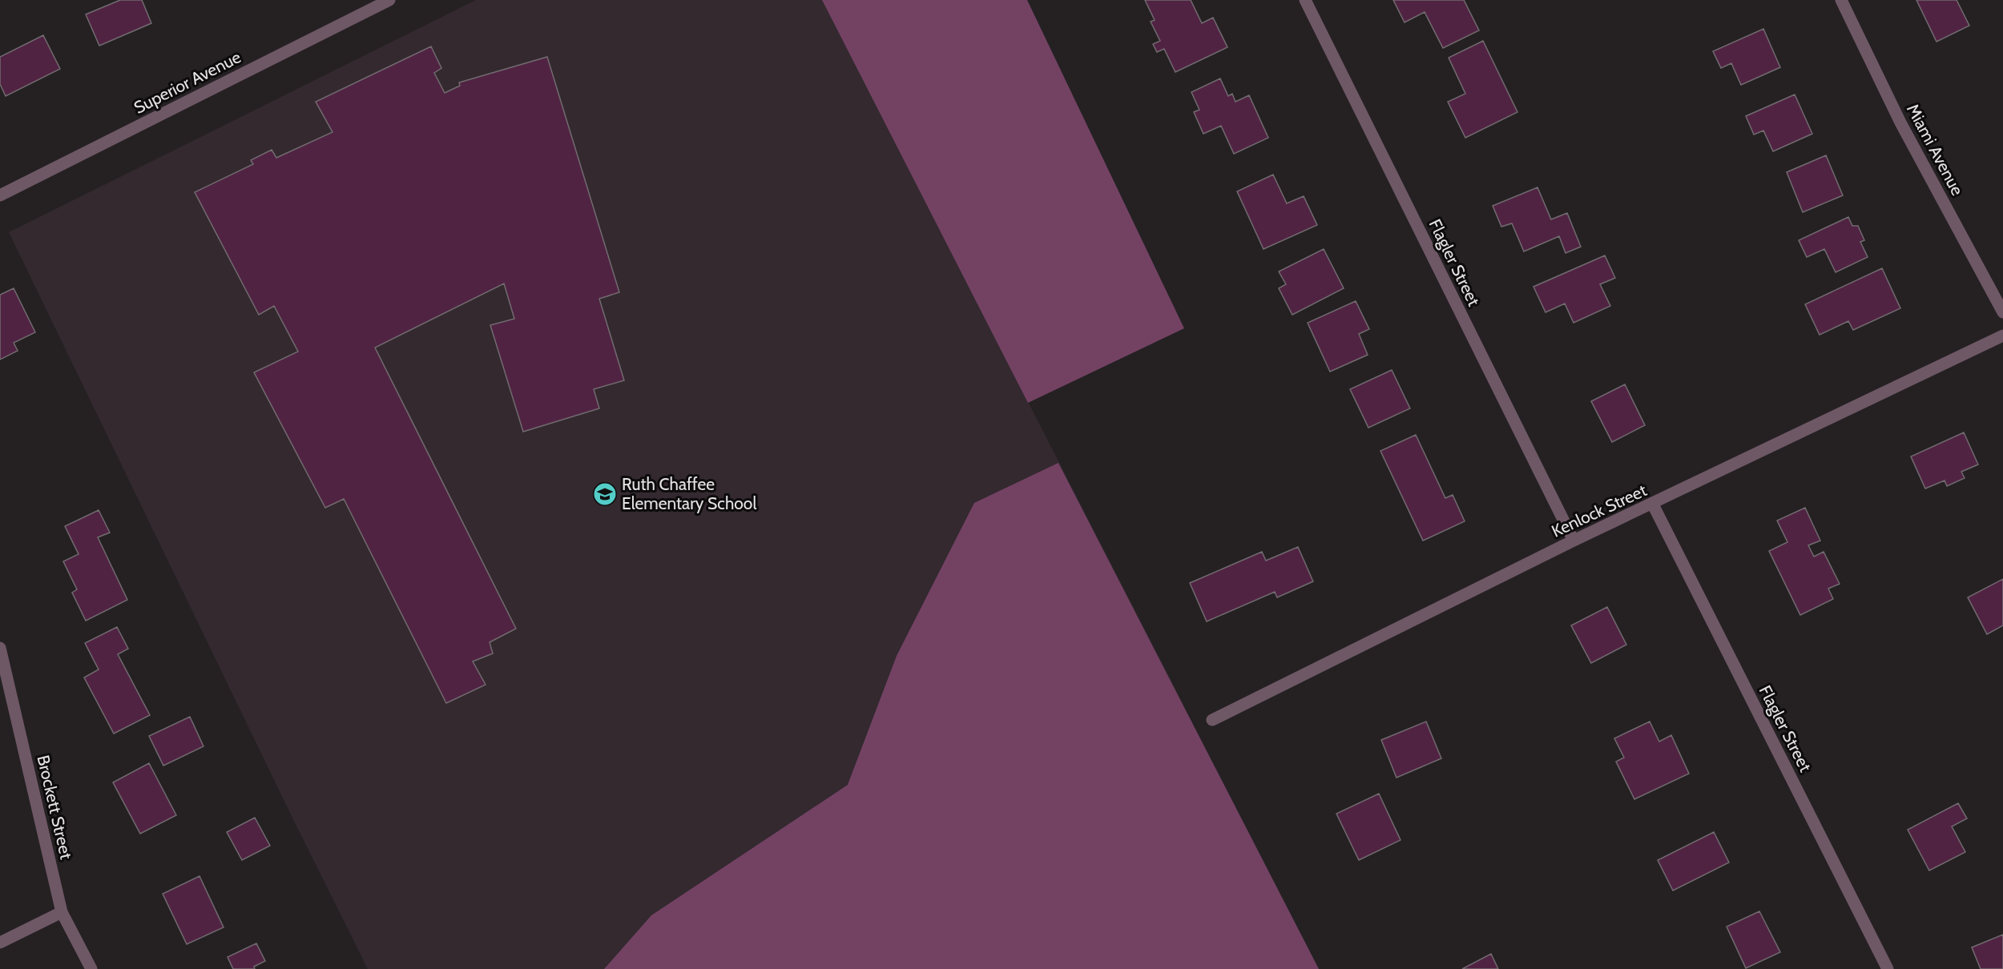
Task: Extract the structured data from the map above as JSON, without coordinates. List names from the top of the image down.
{
  "streets": {
    "street": [
      "Superior Avenue",
      "Miami Avenue",
      "Flagler Street",
      "Kenlock Street",
      "Brockett Street"
    ]
  },
  "crossings": [
    ["Flagler Street", "Kenlock Street"]
  ],
  "places": {
    "school or university": ["Ruth Chaffee Elementary School"]
  }
}
